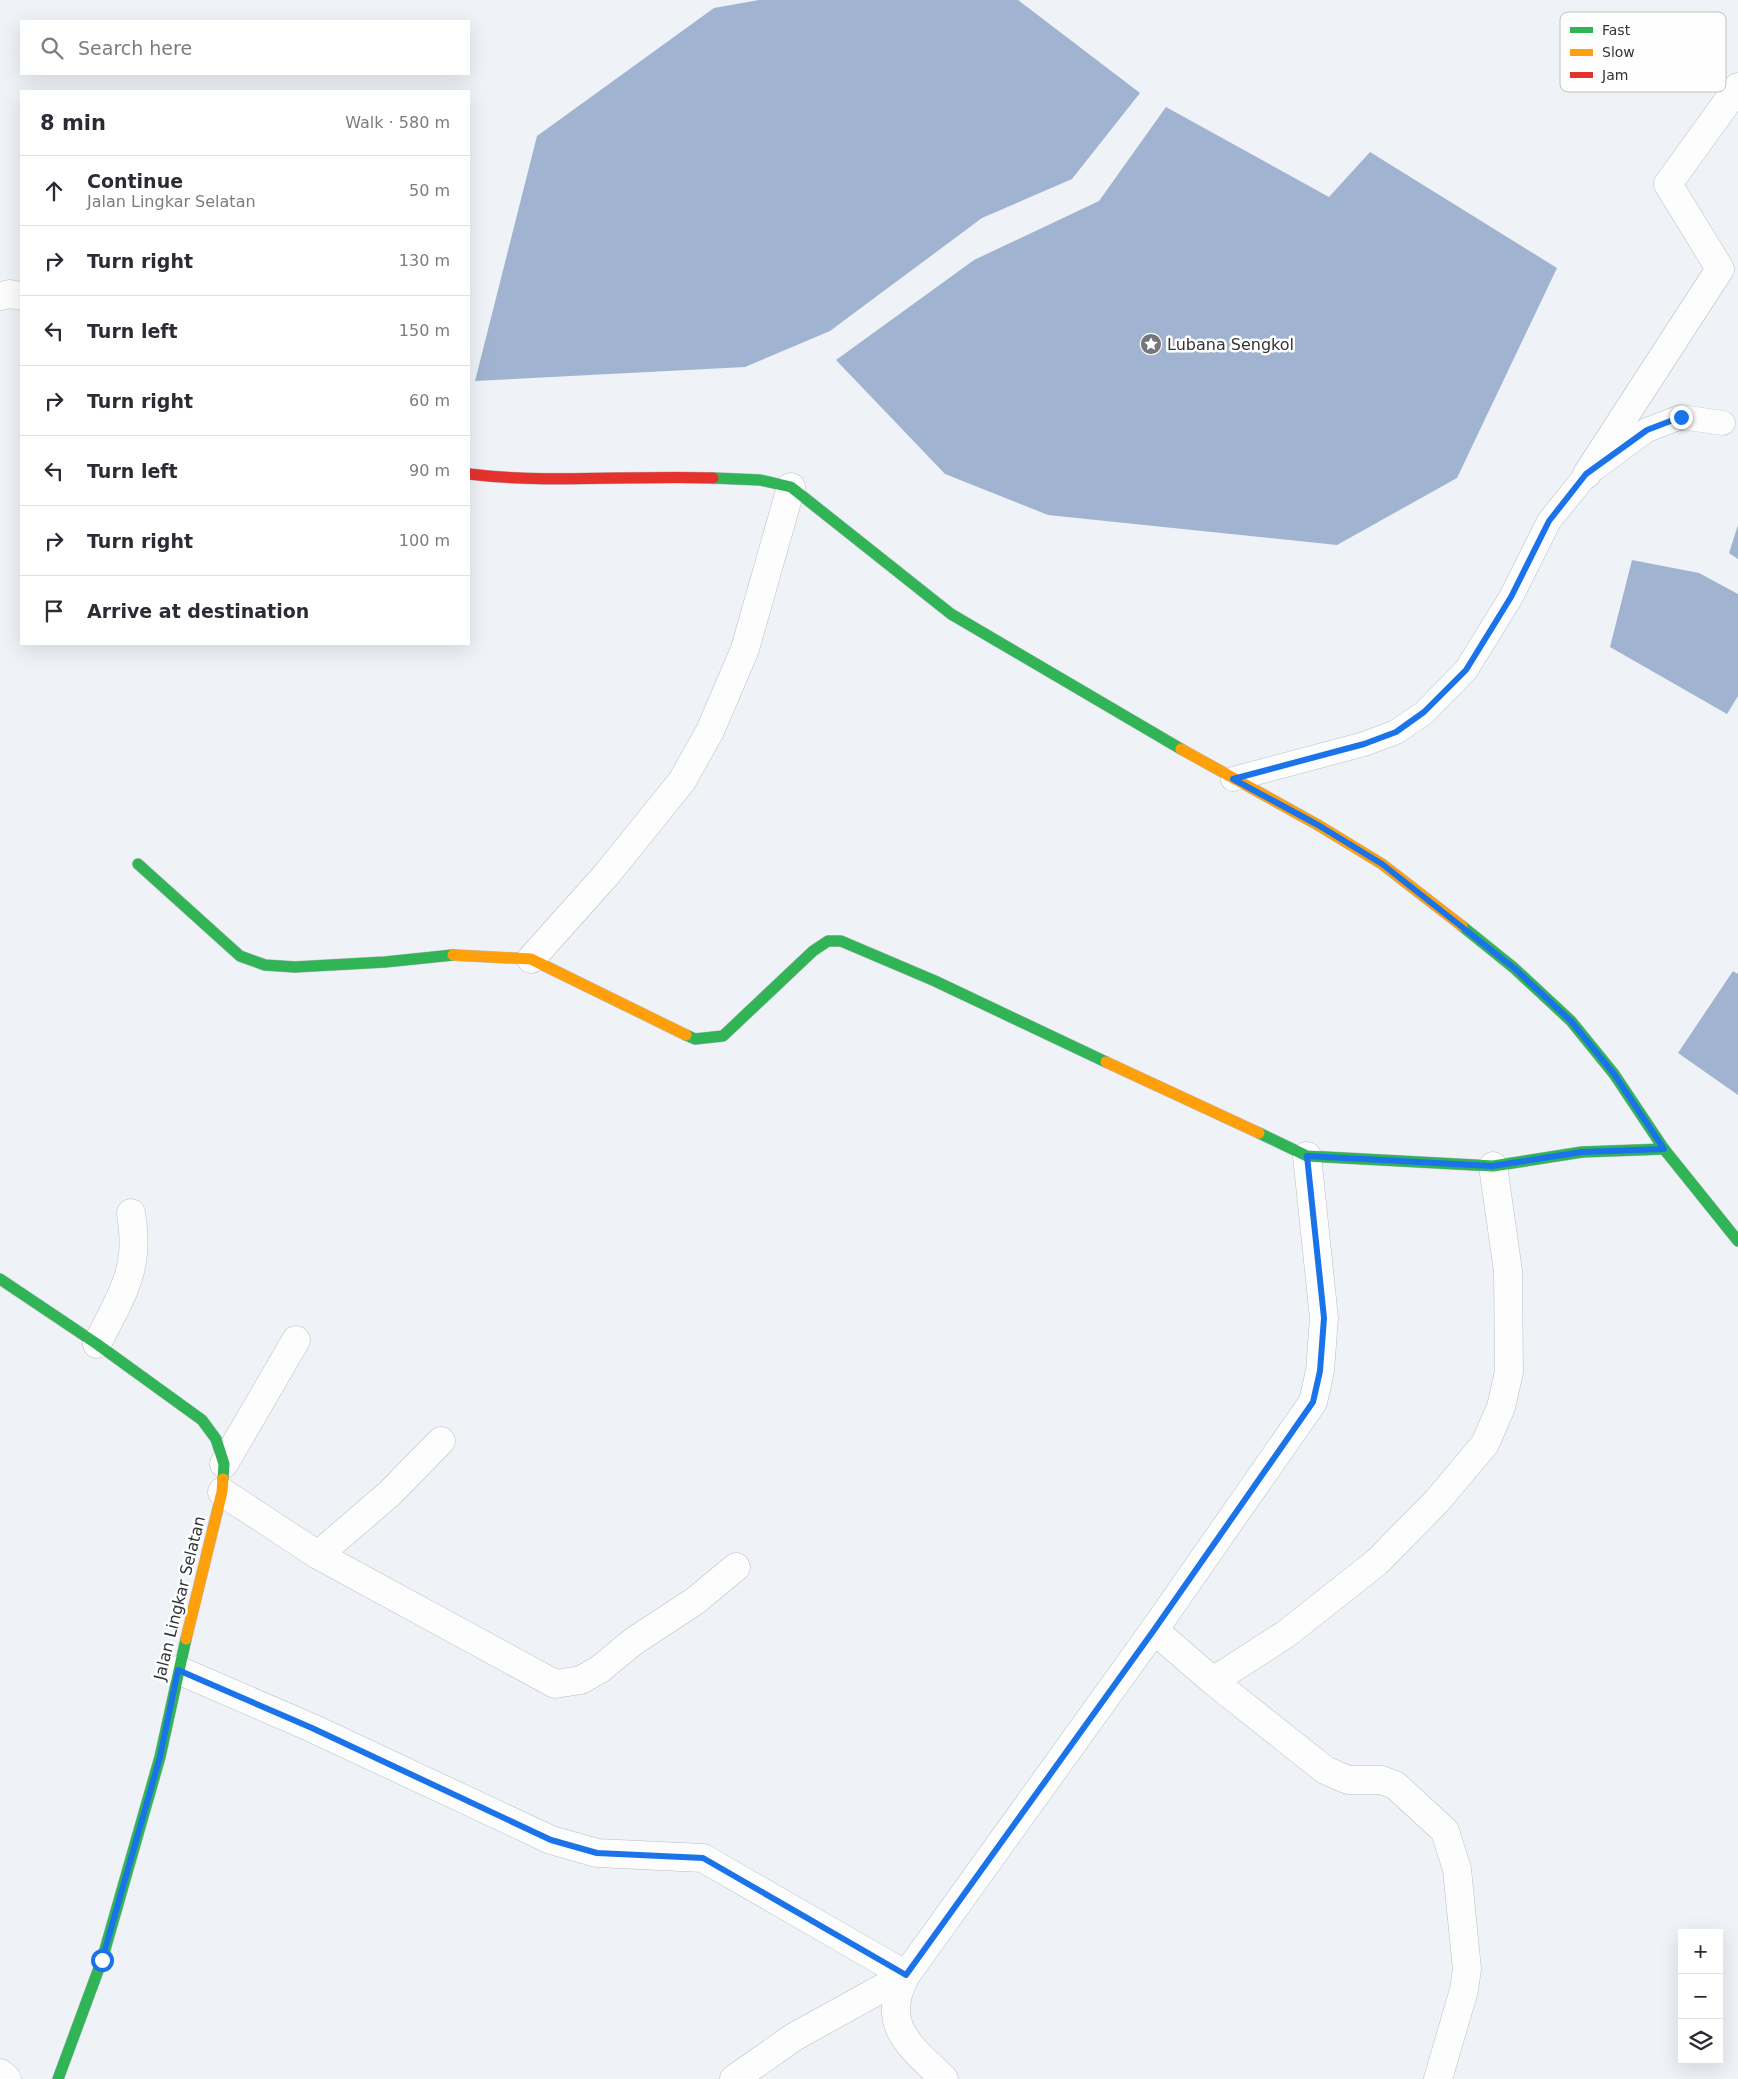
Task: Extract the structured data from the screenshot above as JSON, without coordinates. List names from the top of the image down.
{
  "streets": {
    "street": ["Jalan Lingkar Selatan"]
  },
  "places": {
    "place": ["Lubana Sengkol"]
  },
  "legend": ["Fast", "Slow", "Jam"],
  "page": {
    "search": "Search here",
    "heading": ["8 min", "Walk · 580 m"],
    "list": [
      ["Continue", "Jalan Lingkar Selatan", "50 m"],
      ["Turn right", "130 m"],
      ["Turn left", "150 m"],
      ["Turn right", "60 m"],
      ["Turn left", "90 m"],
      ["Turn right", "100 m"],
      "Arrive at destination"
    ],
    "map_buttons": ["+", "−"]
  }
}
